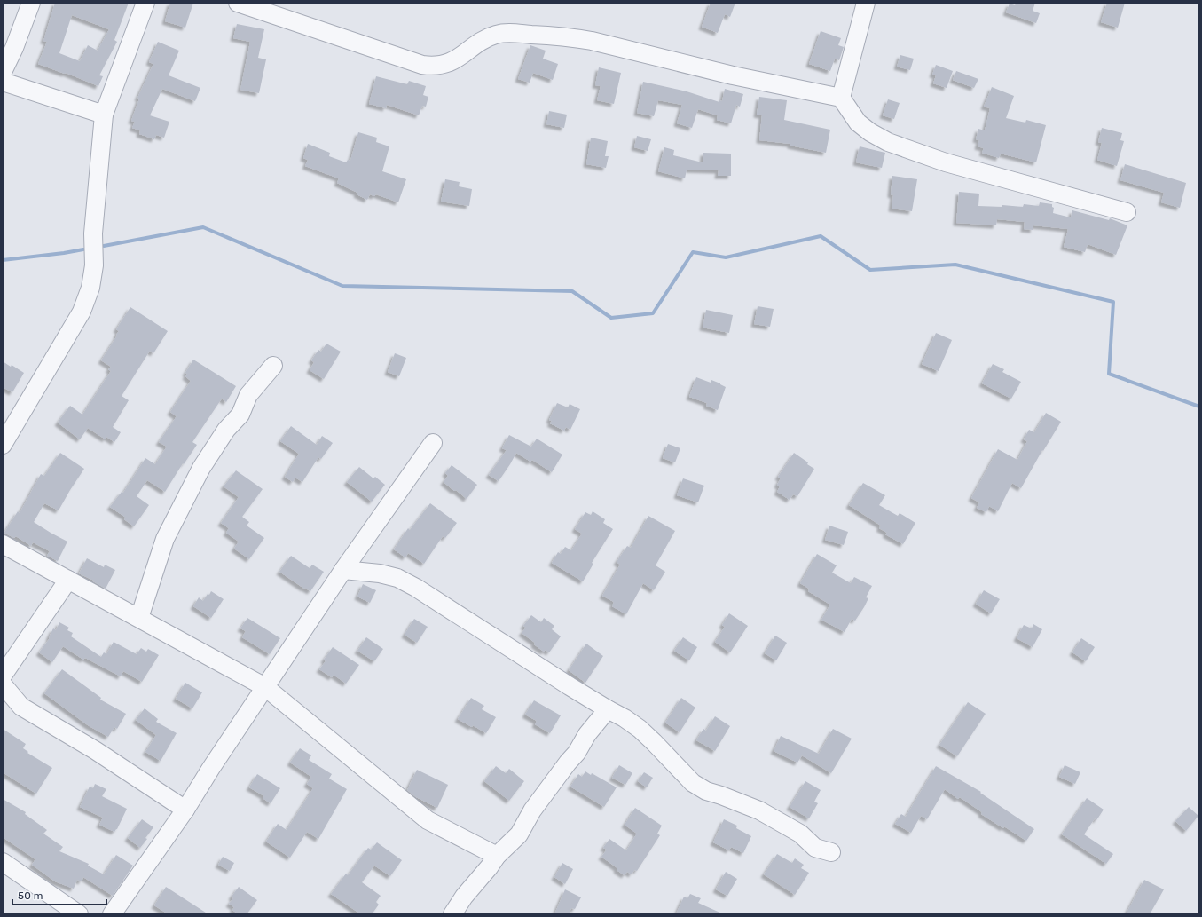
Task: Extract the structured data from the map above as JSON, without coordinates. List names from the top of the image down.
{
  "scale_bar": "50 m"
}
